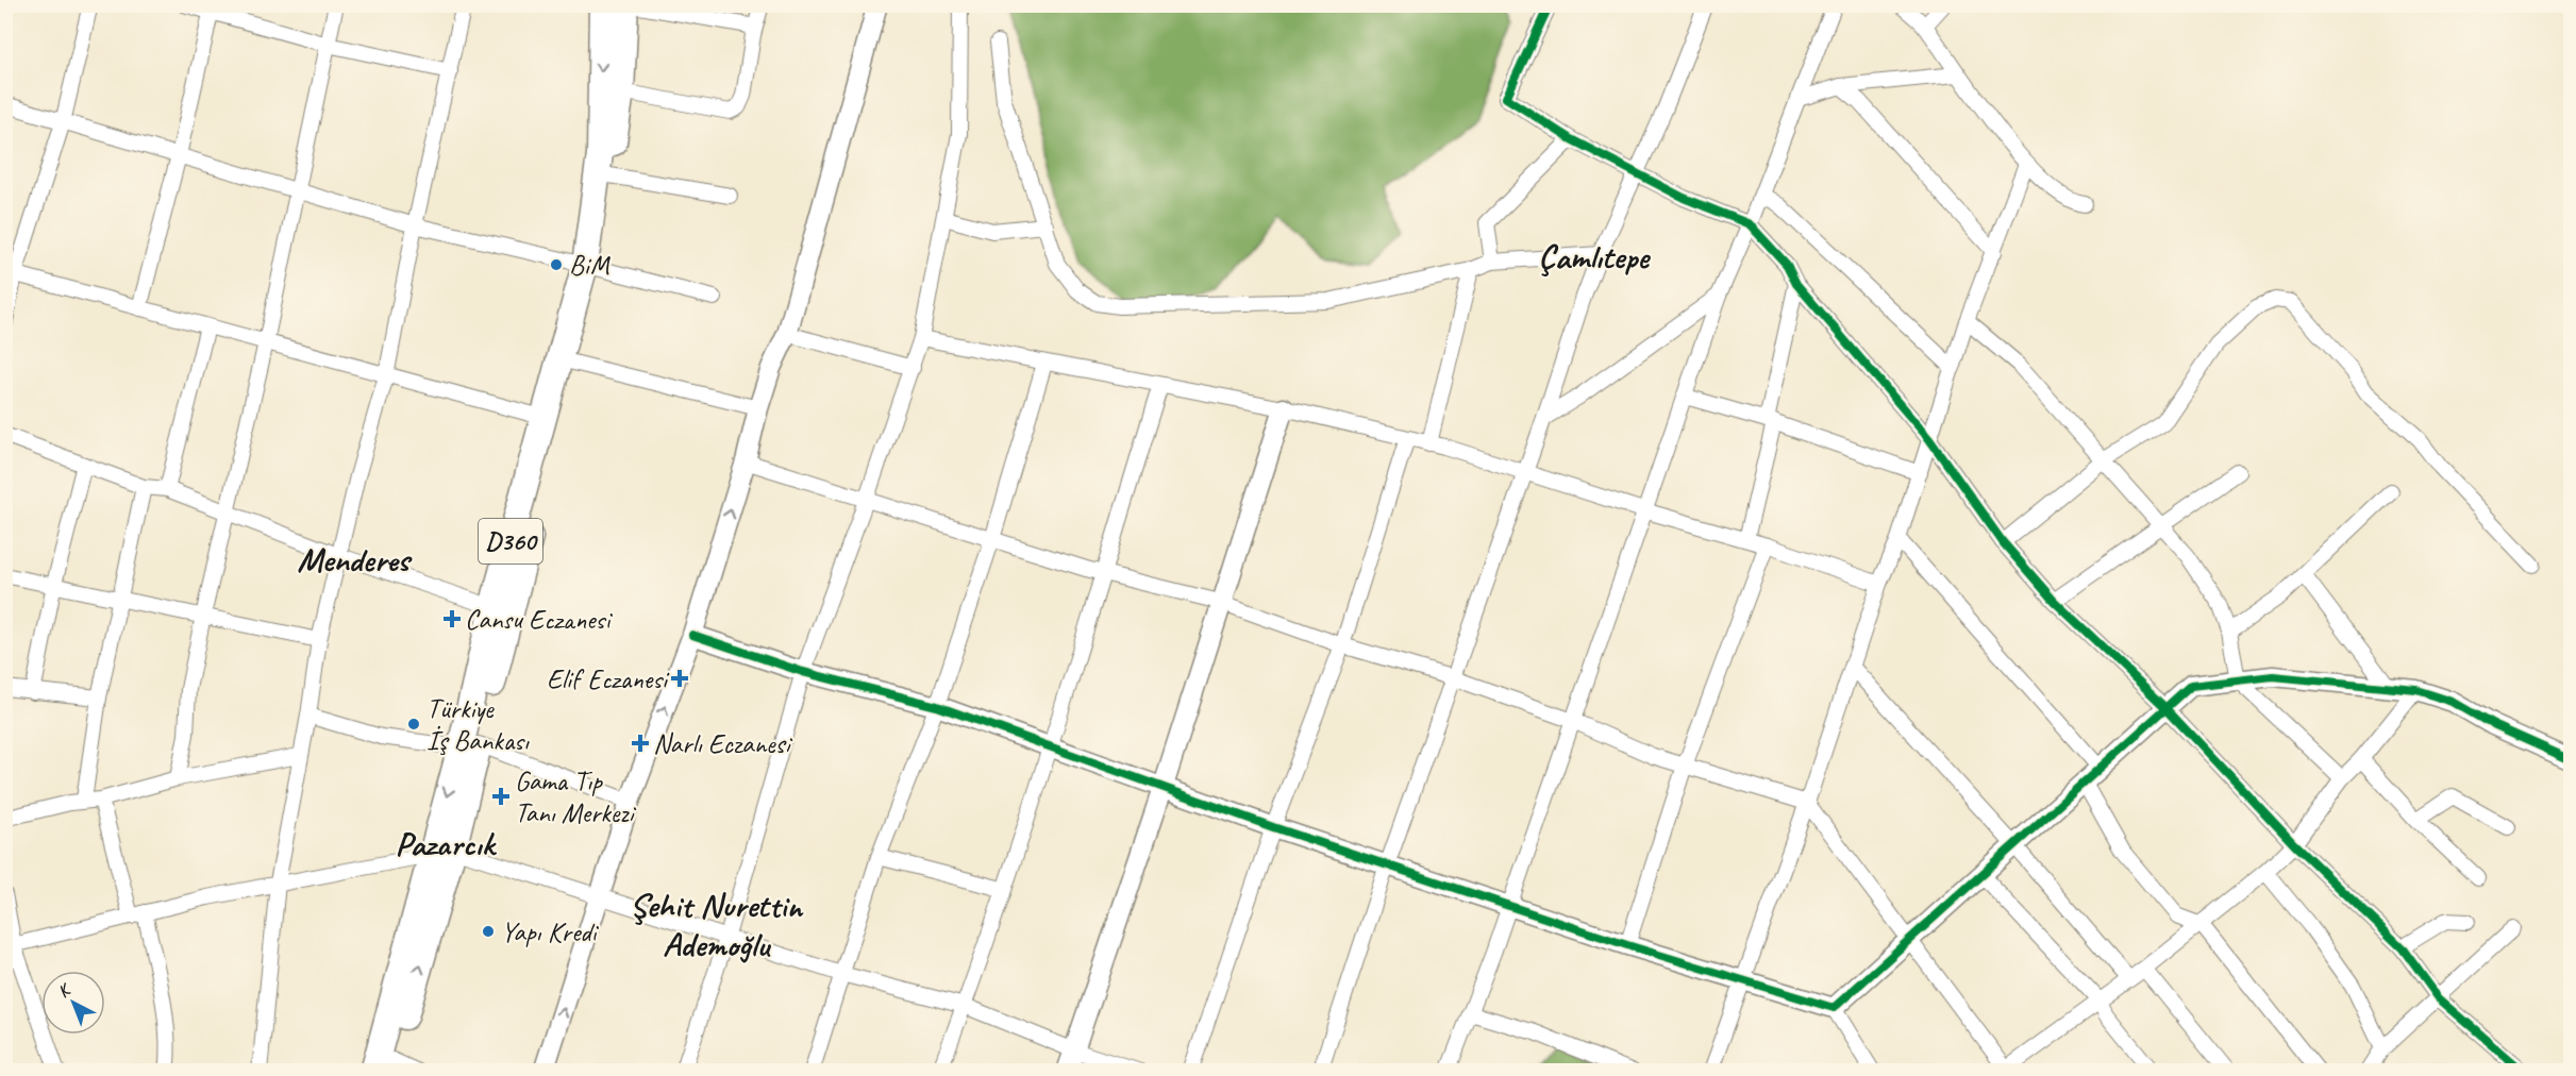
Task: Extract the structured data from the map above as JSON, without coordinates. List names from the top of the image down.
{
  "streets": {
    "highway": ["D360"]
  },
  "districts": [
    "Çamlıtepe",
    "Menderes",
    "Pazarcık",
    "Şehit Nurettin Ademoğlu"
  ],
  "places": {
    "other": ["BiM", "Türkiye İş Bankası", "Yapı Kredi"],
    "health": [
      "Cansu Eczanesi",
      "Elif Eczanesi",
      "Narlı Eczanesi",
      "Gama Tıp Tanı Merkezi"
    ]
  },
  "north": "top left"
}
